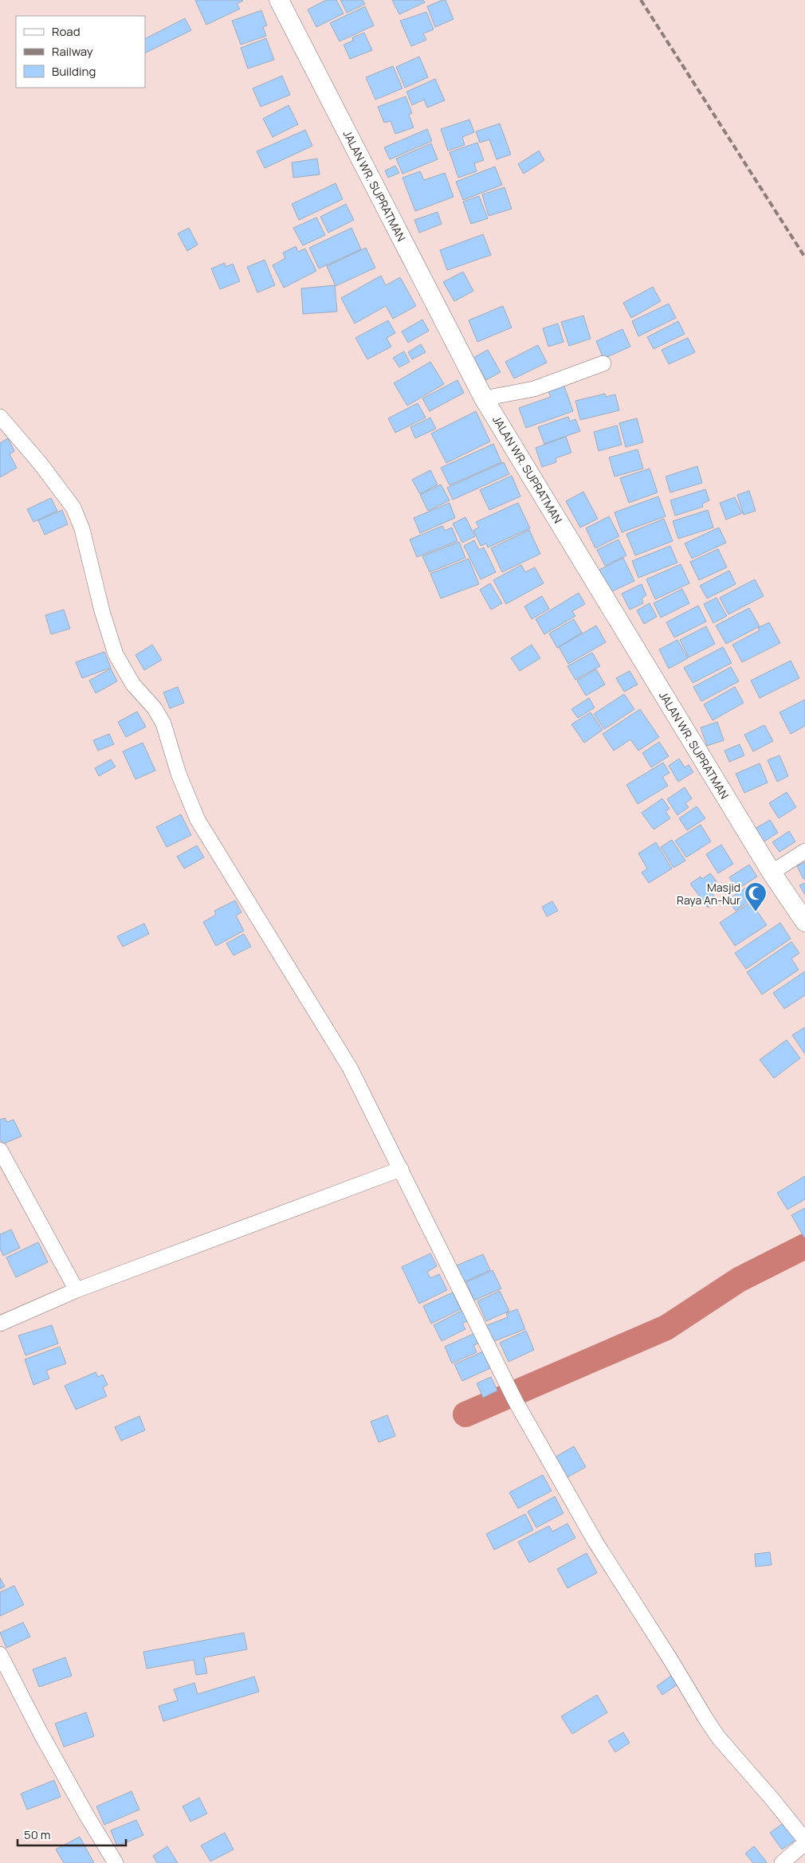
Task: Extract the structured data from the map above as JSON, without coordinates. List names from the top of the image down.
{
  "streets": {
    "main road": ["JALAN WR. SUPRATMAN"]
  },
  "places": {
    "mosque": ["Masjid Raya An-Nur"]
  },
  "legend": ["Road", "Railway", "Building"],
  "scale_bar": "50 m"
}
